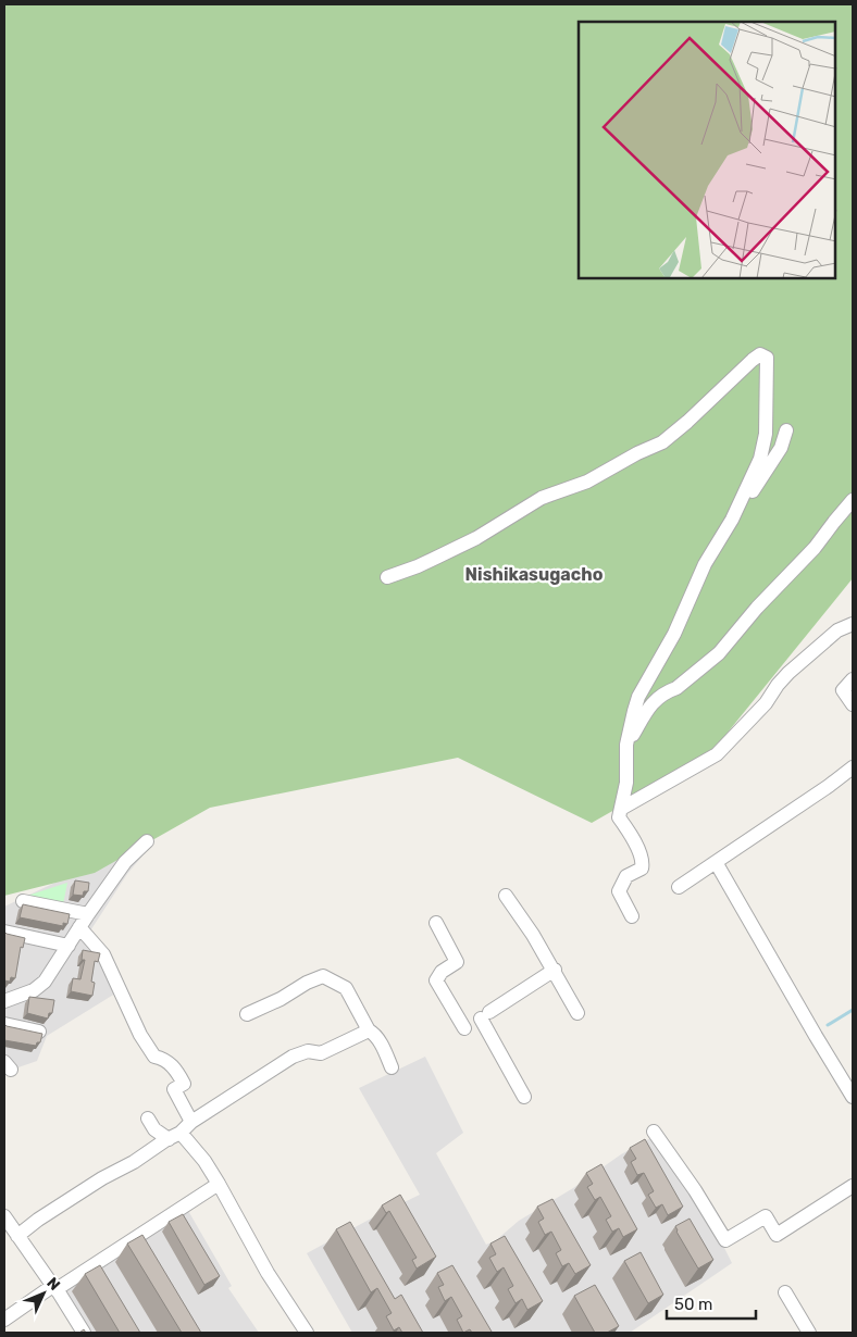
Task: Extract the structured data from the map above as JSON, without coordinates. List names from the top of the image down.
{
  "districts": ["Nishikasugacho"],
  "scale_bar": "50 m",
  "north": "top right"
}
